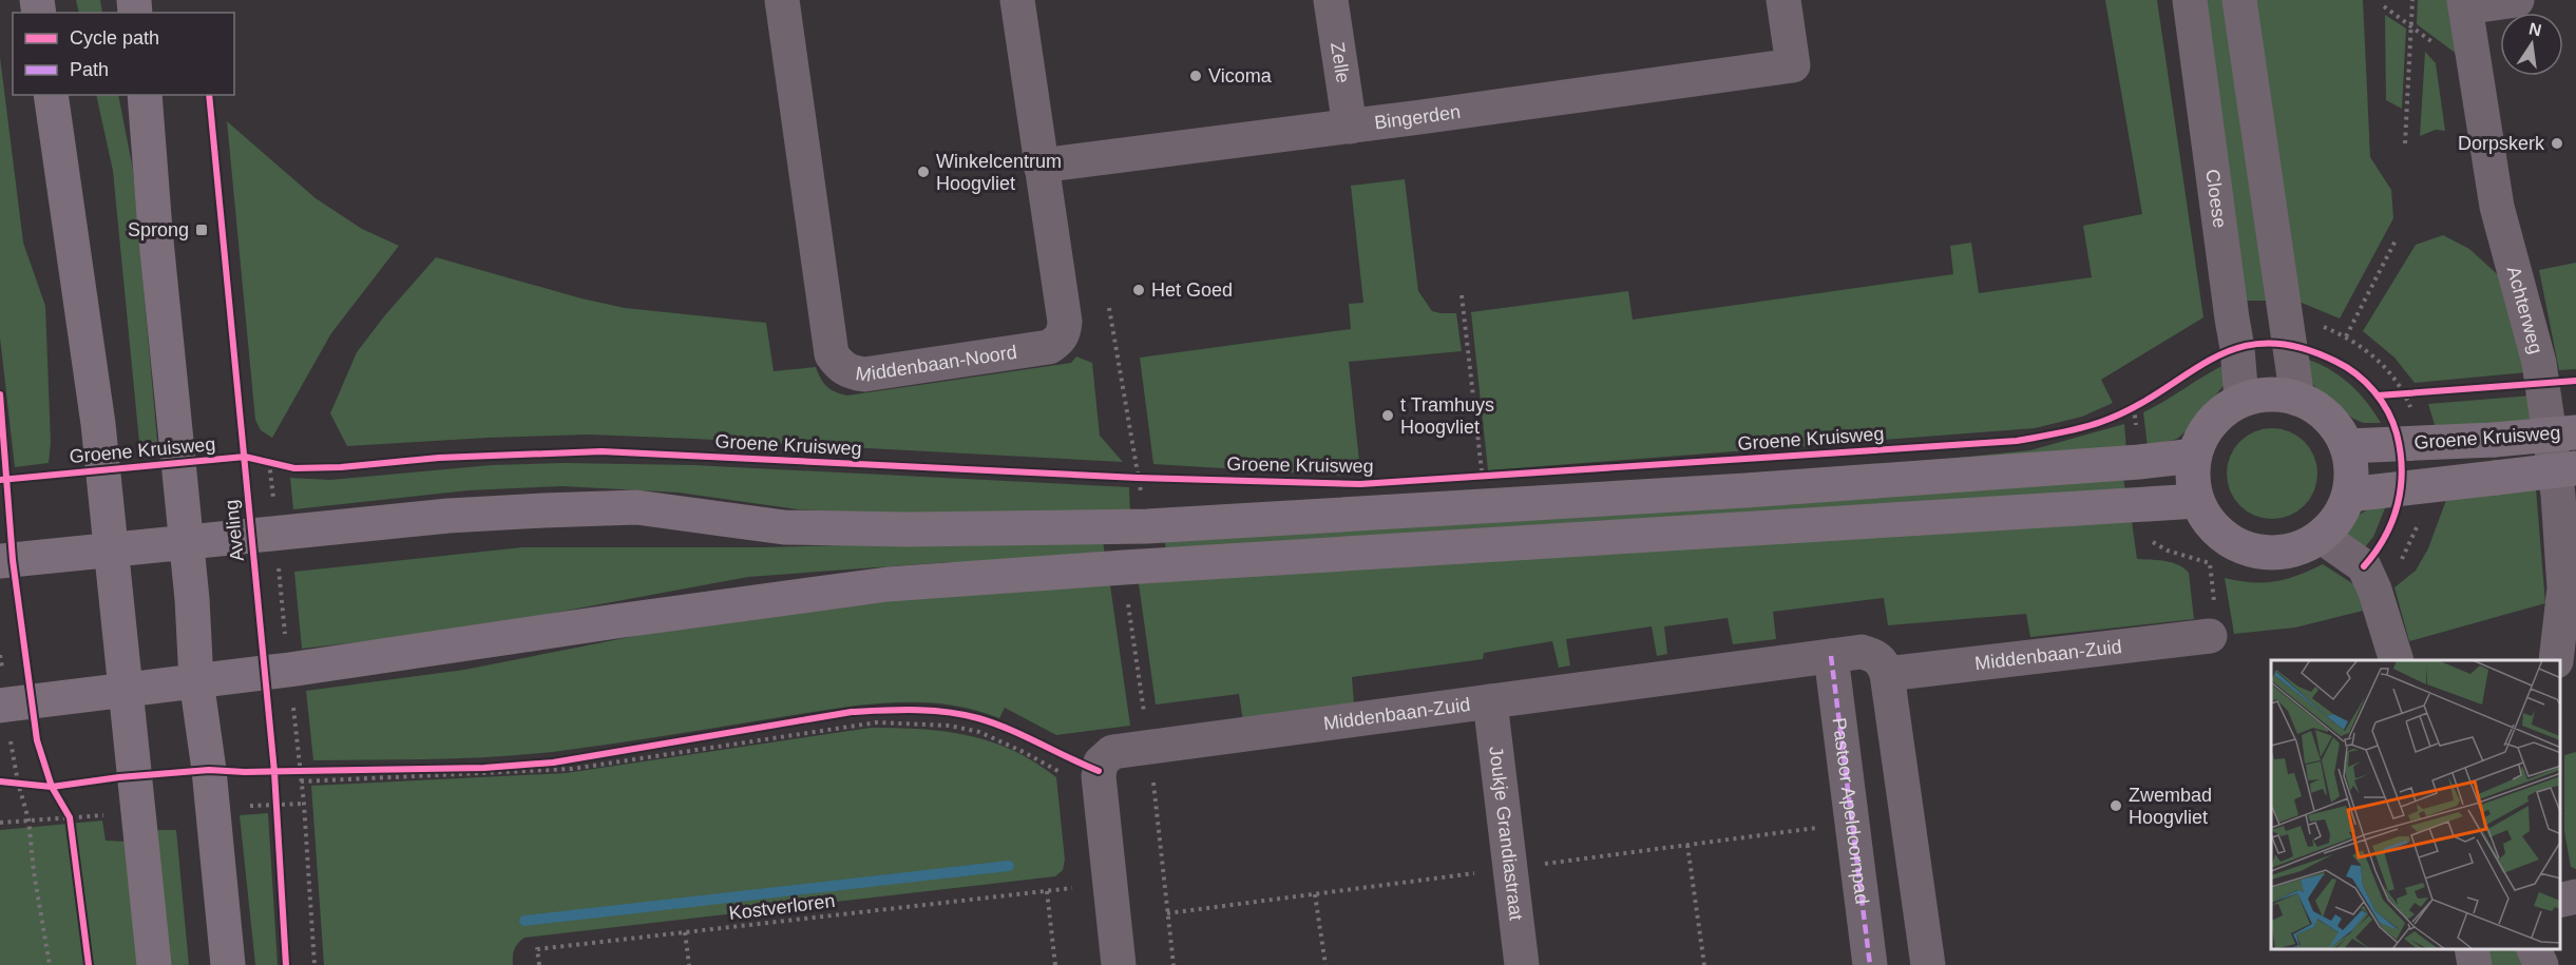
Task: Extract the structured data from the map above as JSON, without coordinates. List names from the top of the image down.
{
  "streets": {
    "main road": ["Groene Kruisweg"],
    "street": [
      "Zelle",
      "Bingerden",
      "Cloese",
      "Achterweg",
      "Middenbaan-Noord",
      "Middenbaan-Zuid",
      "Pastoor Apeldoornpad",
      "Joukje Grandiastraat"
    ],
    "path": ["Kostverloren"],
    "cycle path": ["Aveling"]
  },
  "crossings": [
    ["Zelle", "Bingerden"],
    ["Bingerden", "Middenbaan-Noord"],
    ["Cloese", "Groene Kruisweg"],
    ["Middenbaan-Zuid", "Pastoor Apeldoornpad"],
    ["Middenbaan-Zuid", "Joukje Grandiastraat"]
  ],
  "places": {
    "other": [
      "Vicoma",
      "Dorpskerk",
      "Winkelcentrum Hoogvliet",
      "Het Goed",
      "t Tramhuys Hoogvliet",
      "Zwembad Hoogvliet"
    ],
    "transit": ["Sprong"]
  },
  "legend": ["Cycle path", "Path"],
  "north": "top"
}
